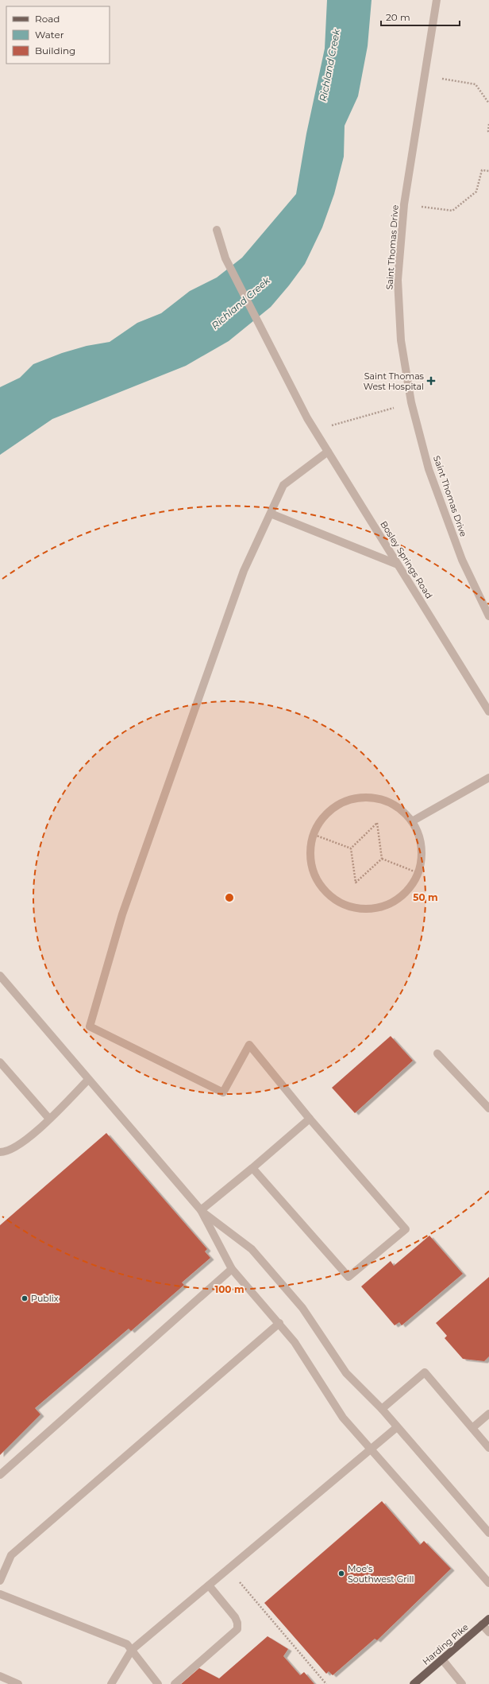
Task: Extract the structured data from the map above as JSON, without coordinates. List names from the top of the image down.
{
  "streets": {
    "main road": ["Harding Pike"],
    "street": ["Saint Thomas Drive", "Bosley Springs Road"]
  },
  "water": ["Richland Creek"],
  "places": {
    "health": ["Saint Thomas West Hospital"],
    "other": ["Publix", "Moe's Southwest Grill"]
  },
  "legend": ["Road", "Water", "Building"],
  "scale_bar": "20 m",
  "rings": ["50 m", "100 m"]
}
